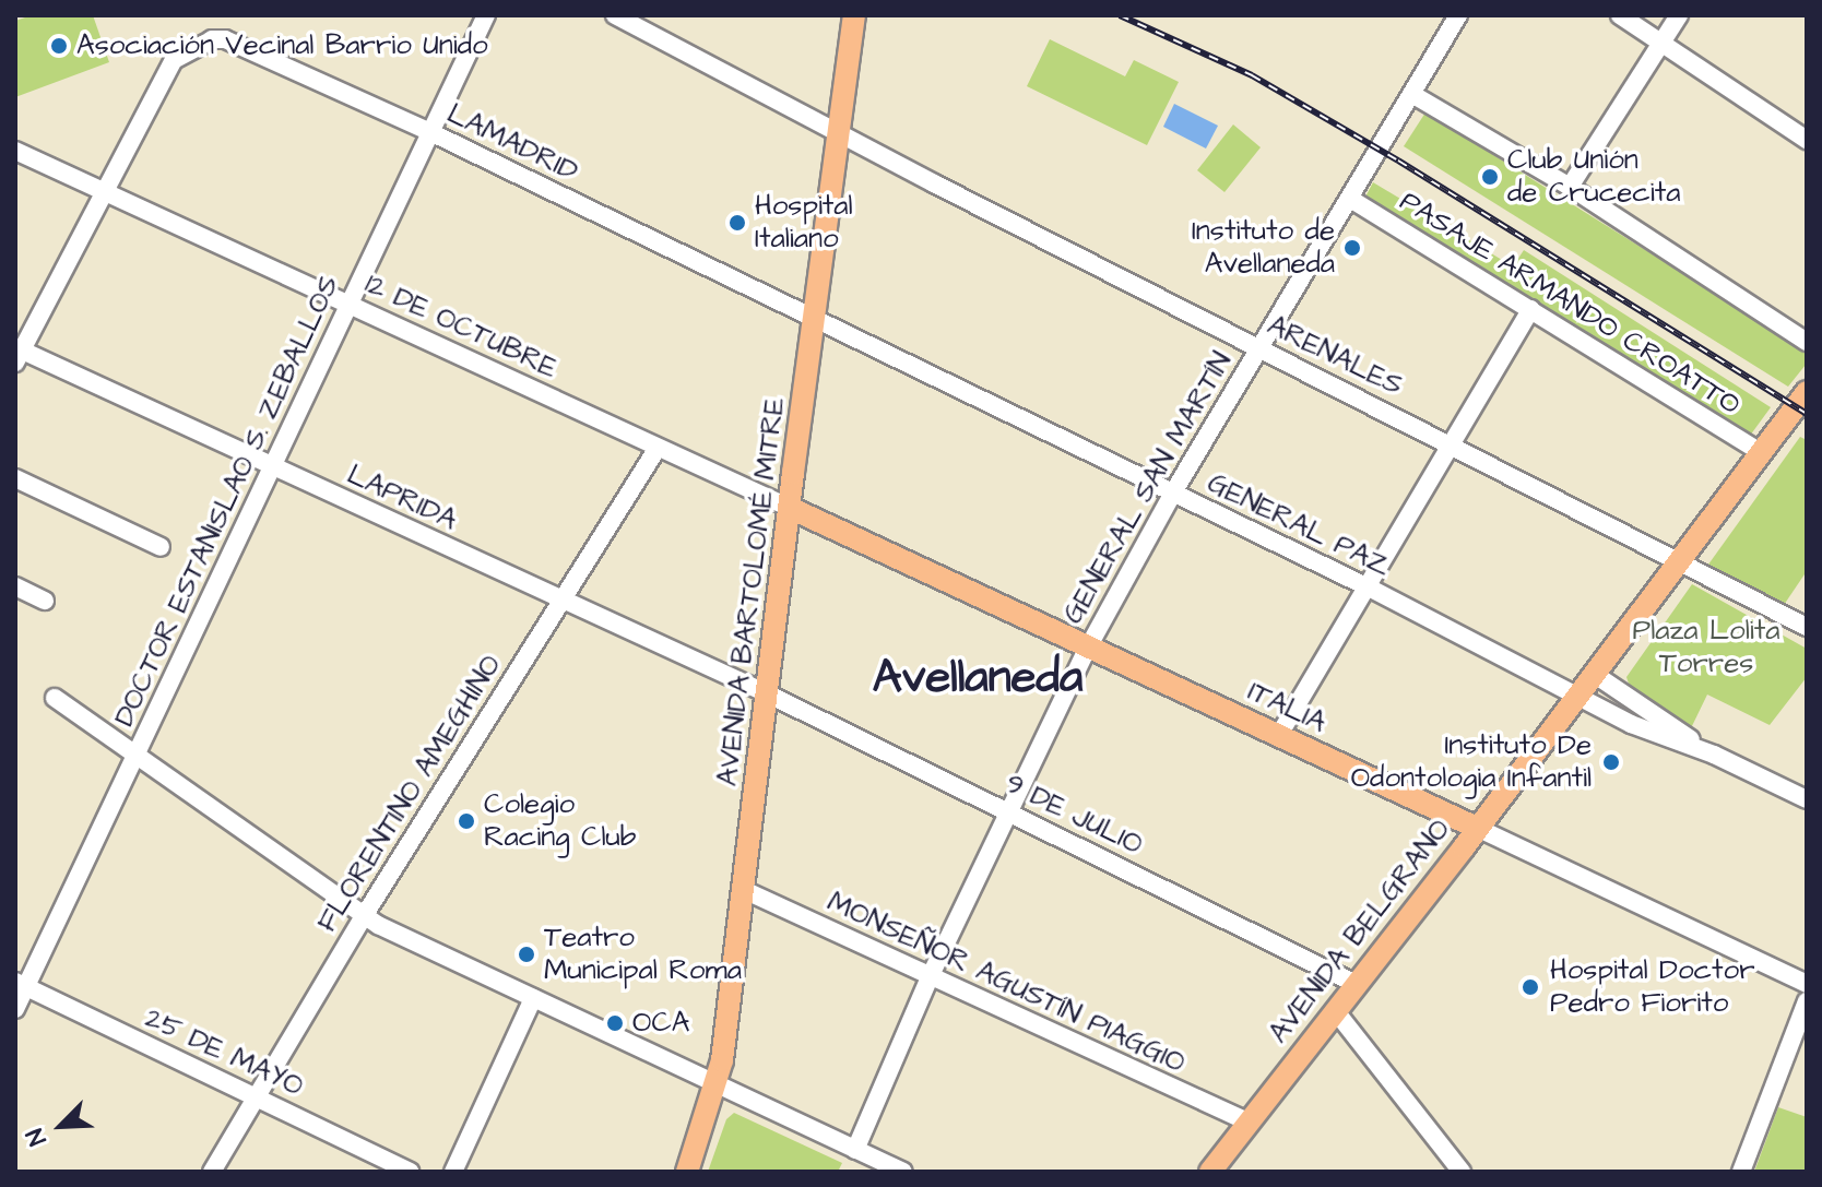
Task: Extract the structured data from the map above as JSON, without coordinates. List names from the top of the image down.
{
  "streets": {
    "main road": ["AVENIDA BARTOLOMÉ MITRE", "ITALIA", "AVENIDA BELGRANO"],
    "street": [
      "LAMADRID",
      "PASAJE ARMANDO CROATTO",
      "12 DE OCTUBRE",
      "ARENALES",
      "GENERAL SAN MARTÍN",
      "LAPRIDA",
      "DOCTOR ESTANISLAO S. ZEBALLOS",
      "GENERAL PAZ",
      "FLORENTINO AMEGHINO",
      "9 DE JULIO",
      "MONSEÑOR AGUSTÍN PIAGGIO",
      "25 DE MAYO"
    ]
  },
  "crossings": [
    ["LAMADRID", "12 DE OCTUBRE"],
    ["LAMADRID", "DOCTOR ESTANISLAO S. ZEBALLOS"],
    ["LAMADRID", "GENERAL PAZ"],
    ["LAMADRID", "AVENIDA BARTOLOMÉ MITRE"],
    ["PASAJE ARMANDO CROATTO", "GENERAL SAN MARTÍN"],
    ["PASAJE ARMANDO CROATTO", "AVENIDA BELGRANO"],
    ["12 DE OCTUBRE", "DOCTOR ESTANISLAO S. ZEBALLOS"],
    ["12 DE OCTUBRE", "AVENIDA BARTOLOMÉ MITRE"],
    ["12 DE OCTUBRE", "ITALIA"],
    ["12 DE OCTUBRE", "FLORENTINO AMEGHINO"],
    ["ARENALES", "GENERAL SAN MARTÍN"],
    ["ARENALES", "AVENIDA BARTOLOMÉ MITRE"],
    ["ARENALES", "AVENIDA BELGRANO"],
    ["GENERAL SAN MARTÍN", "GENERAL PAZ"],
    ["GENERAL SAN MARTÍN", "ITALIA"],
    ["GENERAL SAN MARTÍN", "9 DE JULIO"],
    ["GENERAL SAN MARTÍN", "MONSEÑOR AGUSTÍN PIAGGIO"],
    ["LAPRIDA", "DOCTOR ESTANISLAO S. ZEBALLOS"],
    ["LAPRIDA", "AVENIDA BARTOLOMÉ MITRE"],
    ["LAPRIDA", "FLORENTINO AMEGHINO"],
    ["LAPRIDA", "9 DE JULIO"],
    ["DOCTOR ESTANISLAO S. ZEBALLOS", "25 DE MAYO"],
    ["GENERAL PAZ", "AVENIDA BARTOLOMÉ MITRE"],
    ["GENERAL PAZ", "AVENIDA BELGRANO"],
    ["AVENIDA BARTOLOMÉ MITRE", "ITALIA"],
    ["AVENIDA BARTOLOMÉ MITRE", "9 DE JULIO"],
    ["AVENIDA BARTOLOMÉ MITRE", "MONSEÑOR AGUSTÍN PIAGGIO"],
    ["ITALIA", "AVENIDA BELGRANO"],
    ["FLORENTINO AMEGHINO", "25 DE MAYO"],
    ["9 DE JULIO", "AVENIDA BELGRANO"],
    ["AVENIDA BELGRANO", "MONSEÑOR AGUSTÍN PIAGGIO"]
  ],
  "districts": ["Avellaneda"],
  "parks": ["Plaza Lolita Torres"],
  "places": [
    "Asociación Vecinal Barrio Unido",
    "Club Unión de Crucecita",
    "Hospital Italiano",
    "Instituto de Avellaneda",
    "Instituto De Odontologia Infantil",
    "Colegio Racing Club",
    "Teatro Municipal Roma",
    "Hospital Doctor Pedro Fiorito",
    "OCA"
  ],
  "north": "bottom left"
}
